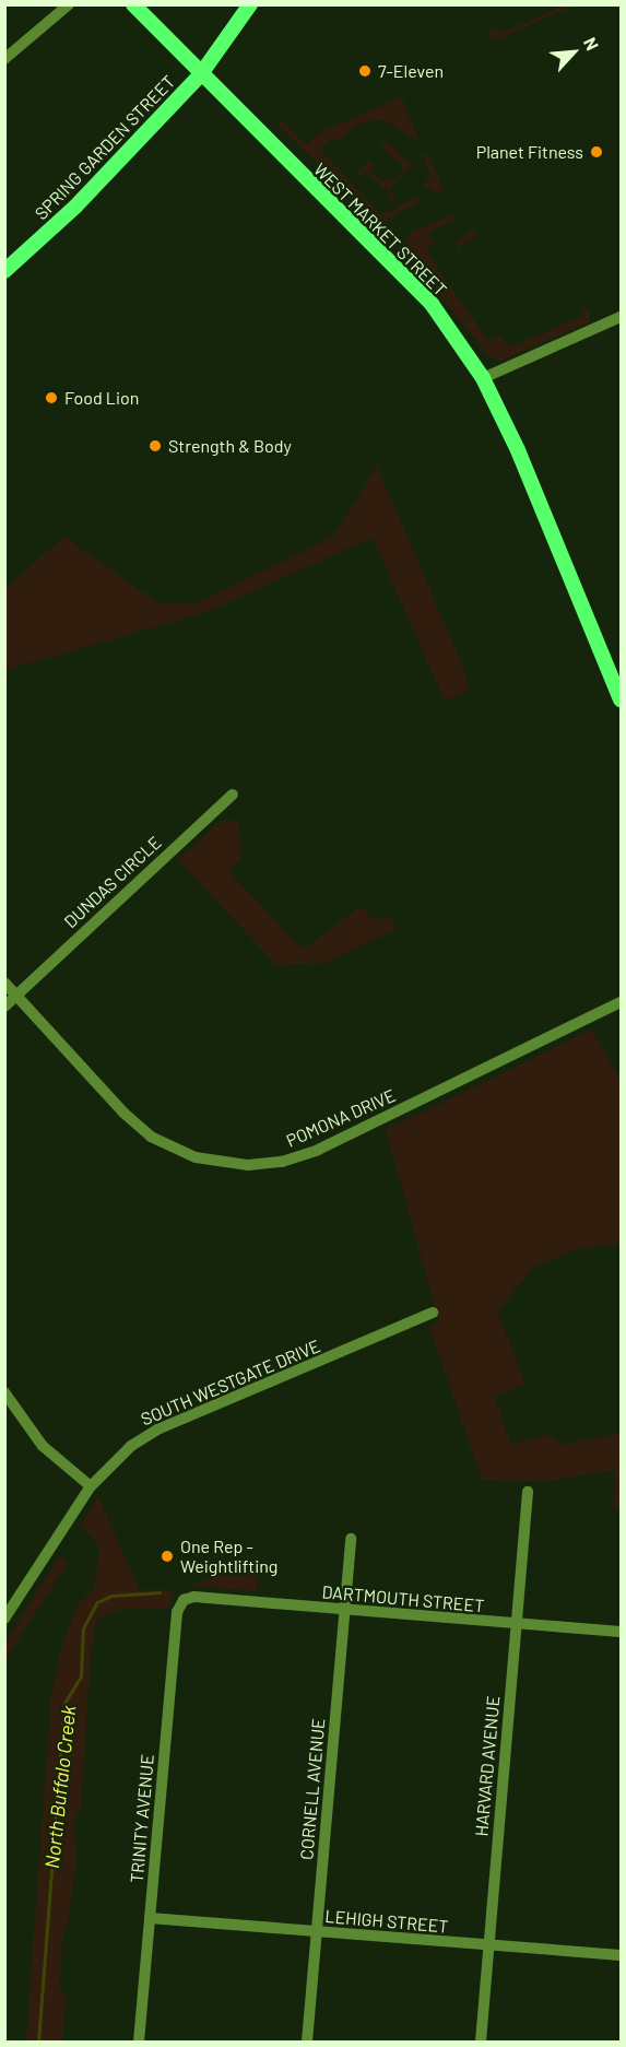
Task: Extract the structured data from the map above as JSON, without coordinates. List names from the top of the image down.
{
  "streets": {
    "main road": ["SPRING GARDEN STREET", "WEST MARKET STREET"],
    "street": [
      "DUNDAS CIRCLE",
      "POMONA DRIVE",
      "SOUTH WESTGATE DRIVE",
      "DARTMOUTH STREET",
      "HARVARD AVENUE",
      "CORNELL AVENUE",
      "TRINITY AVENUE",
      "LEHIGH STREET"
    ]
  },
  "crossings": [
    ["SPRING GARDEN STREET", "WEST MARKET STREET"],
    ["DUNDAS CIRCLE", "POMONA DRIVE"],
    ["DARTMOUTH STREET", "HARVARD AVENUE"],
    ["DARTMOUTH STREET", "CORNELL AVENUE"],
    ["DARTMOUTH STREET", "TRINITY AVENUE"],
    ["HARVARD AVENUE", "LEHIGH STREET"],
    ["CORNELL AVENUE", "LEHIGH STREET"],
    ["TRINITY AVENUE", "LEHIGH STREET"]
  ],
  "water": ["North Buffalo Creek"],
  "places": [
    "7-Eleven",
    "Planet Fitness",
    "Food Lion",
    "Strength & Body",
    "One Rep - Weightlifting"
  ],
  "north": "top right"
}
